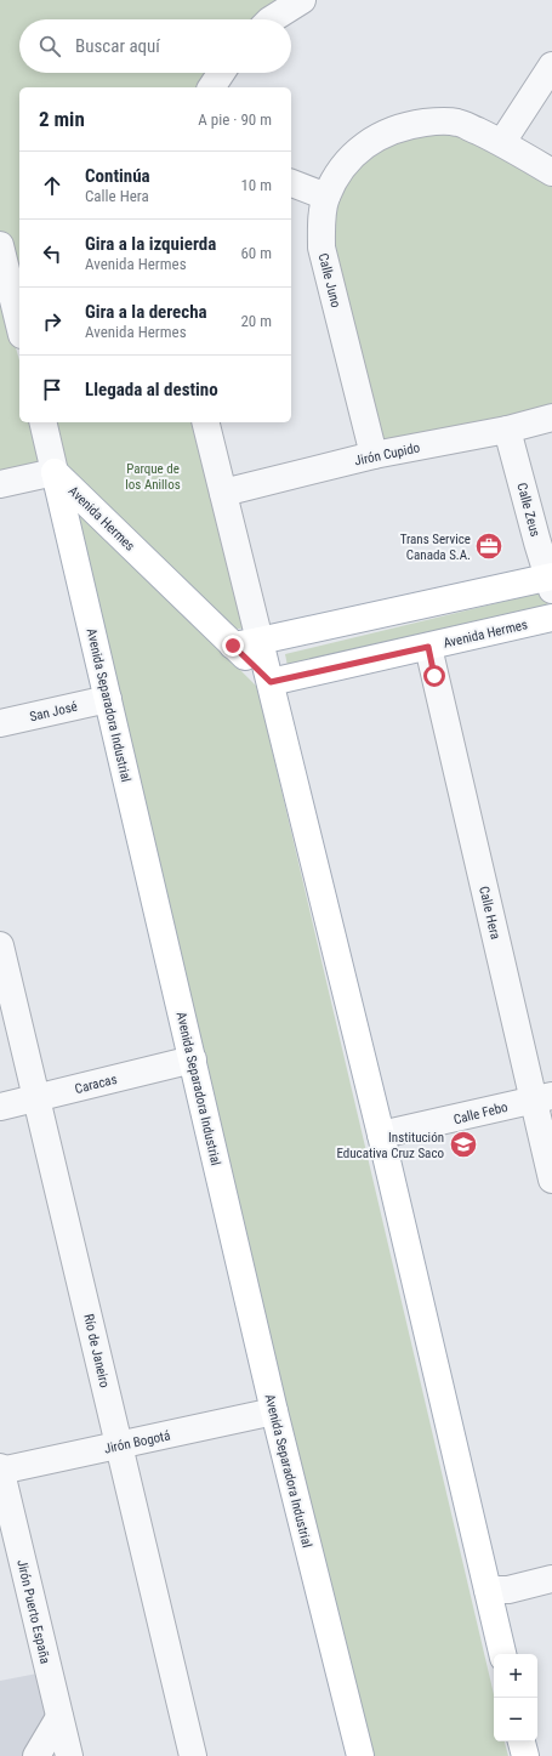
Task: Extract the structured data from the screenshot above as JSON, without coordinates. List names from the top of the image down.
{
  "streets": {
    "main road": ["Avenida Hermes", "Avenida Separadora Industrial"],
    "street": [
      "Calle Juno",
      "Jirón Cupido",
      "Calle Zeus",
      "San José",
      "Calle Hera",
      "Caracas",
      "Calle Febo",
      "Río de Janeiro",
      "Jirón Bogotá",
      "Jirón Puerto España"
    ]
  },
  "crossings": [
    ["Calle Juno", "Jirón Cupido"],
    ["Jirón Cupido", "Calle Zeus"],
    ["Avenida Hermes", "Avenida Separadora Industrial"],
    ["Avenida Hermes", "Calle Hera"],
    ["Avenida Separadora Industrial", "San José"],
    ["Avenida Separadora Industrial", "Caracas"],
    ["Avenida Separadora Industrial", "Jirón Bogotá"],
    ["Calle Hera", "Calle Febo"],
    ["Caracas", "Río de Janeiro"],
    ["Río de Janeiro", "Jirón Bogotá"],
    ["Jirón Bogotá", "Jirón Puerto España"]
  ],
  "parks": ["Parque de los Anillos"],
  "places": {
    "office": ["Trans Service Canada S.A."],
    "school or university": ["Institución Educativa Cruz Saco"]
  },
  "page": {
    "search": "Buscar aquí",
    "heading": ["2 min", "A pie · 90 m"],
    "list": [
      ["Continúa", "Calle Hera", "10 m"],
      ["Gira a la izquierda", "Avenida Hermes", "60 m"],
      ["Gira a la derecha", "Avenida Hermes", "20 m"],
      "Llegada al destino"
    ],
    "map_buttons": ["+", "−"]
  }
}
